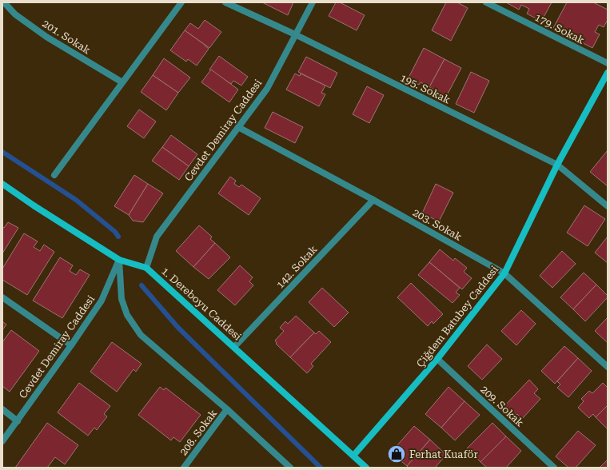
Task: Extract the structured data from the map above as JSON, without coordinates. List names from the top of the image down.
{
  "streets": {
    "main road": ["1. Dereboyu Caddesi", "Çiğdem Batubey Caddesi"],
    "street": [
      "179. Sokak",
      "201. Sokak",
      "195. Sokak",
      "Cevdet Demiray Caddesi",
      "203. Sokak",
      "142. Sokak",
      "209. Sokak",
      "208. Sokak"
    ]
  },
  "crossings": [
    ["195. Sokak", "Cevdet Demiray Caddesi"],
    ["195. Sokak", "Çiğdem Batubey Caddesi"],
    ["Cevdet Demiray Caddesi", "203. Sokak"],
    ["Cevdet Demiray Caddesi", "1. Dereboyu Caddesi"],
    ["203. Sokak", "142. Sokak"],
    ["203. Sokak", "Çiğdem Batubey Caddesi"],
    ["142. Sokak", "1. Dereboyu Caddesi"],
    ["1. Dereboyu Caddesi", "Çiğdem Batubey Caddesi"],
    ["Çiğdem Batubey Caddesi", "209. Sokak"]
  ],
  "places": {
    "shop": ["Ferhat Kuaför"]
  }
}
